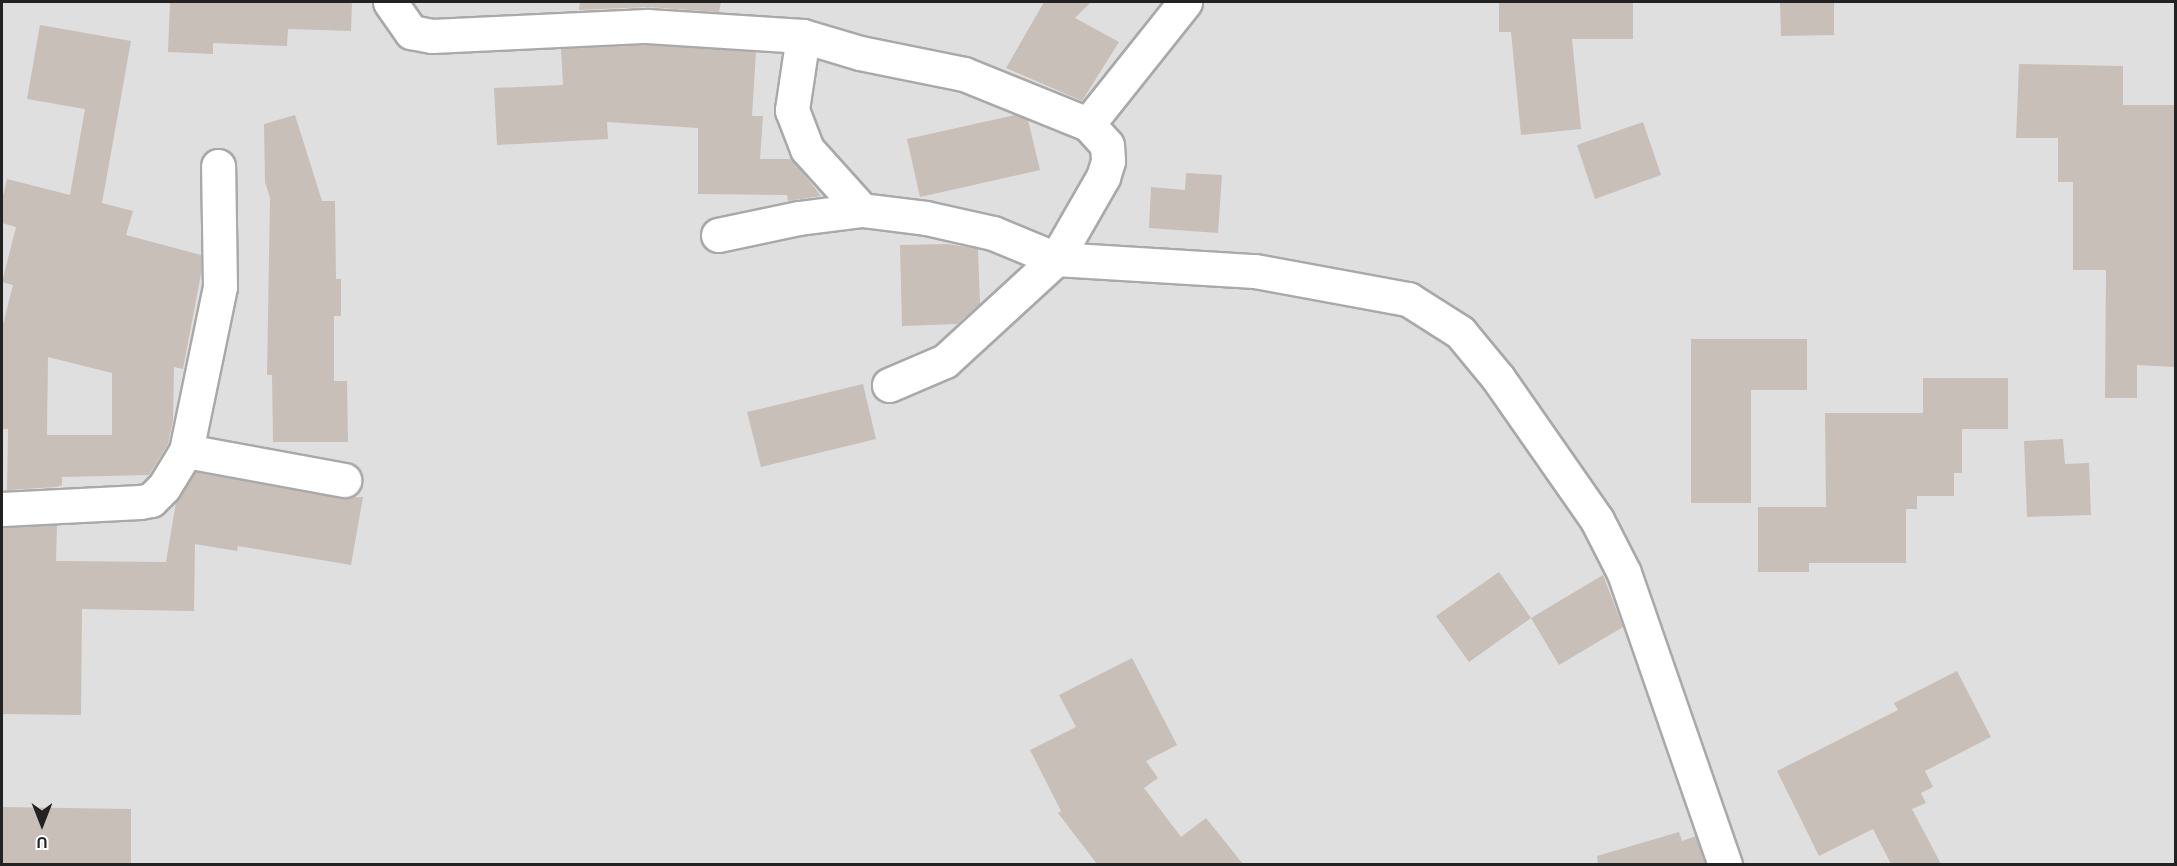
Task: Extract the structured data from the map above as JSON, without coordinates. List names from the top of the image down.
{
  "north": "bottom"
}
